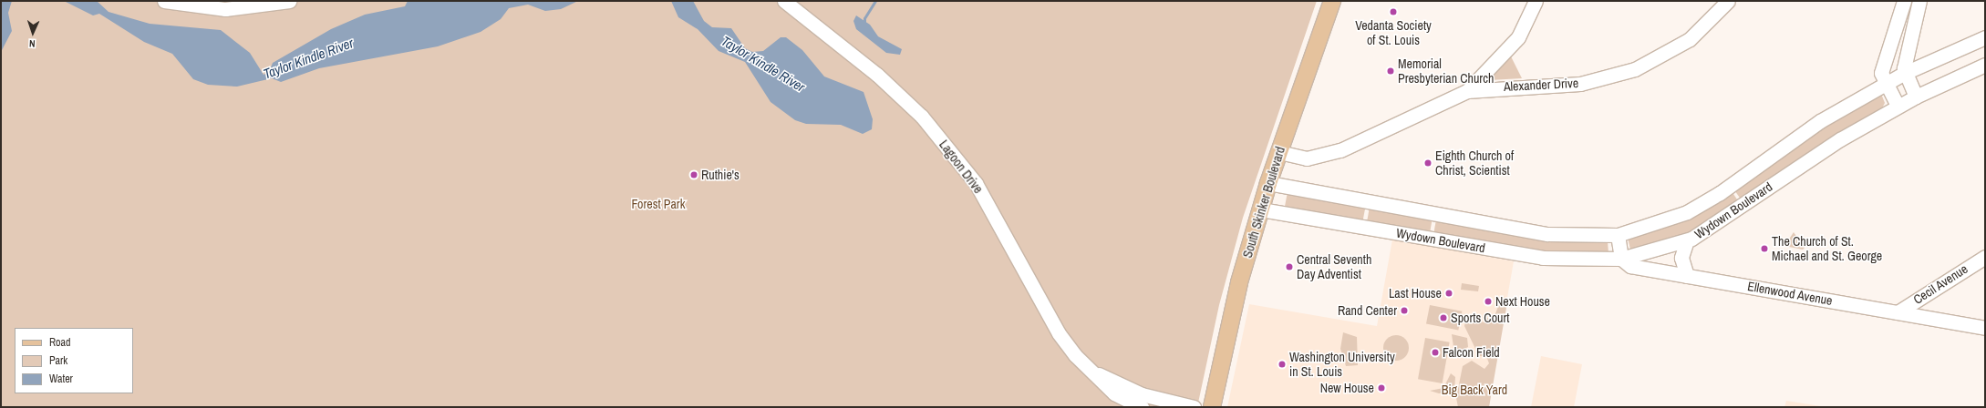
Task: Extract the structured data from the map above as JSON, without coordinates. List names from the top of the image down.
{
  "streets": {
    "main road": ["South Skinker Boulevard"],
    "street": [
      "Alexander Drive",
      "Lagoon Drive",
      "Wydown Boulevard",
      "Cecil Avenue",
      "Ellenwood Avenue"
    ]
  },
  "crossings": [
    ["Alexander Drive", "South Skinker Boulevard"],
    ["South Skinker Boulevard", "Wydown Boulevard"],
    ["Wydown Boulevard", "Ellenwood Avenue"],
    ["Cecil Avenue", "Ellenwood Avenue"]
  ],
  "water": ["Taylor Kindle River"],
  "parks": ["Forest Park", "Big Back Yard"],
  "places": [
    "Vedanta Society of St. Louis",
    "Memorial Presbyterian Church",
    "Eighth Church of Christ, Scientist",
    "Ruthie's",
    "The Church of St. Michael and St. George",
    "Central Seventh Day Adventist",
    "Last House",
    "Next House",
    "Rand Center",
    "Sports Court",
    "Falcon Field",
    "Washington University in St. Louis",
    "New House"
  ],
  "legend": ["Road", "Park", "Water"],
  "north": "bottom"
}
